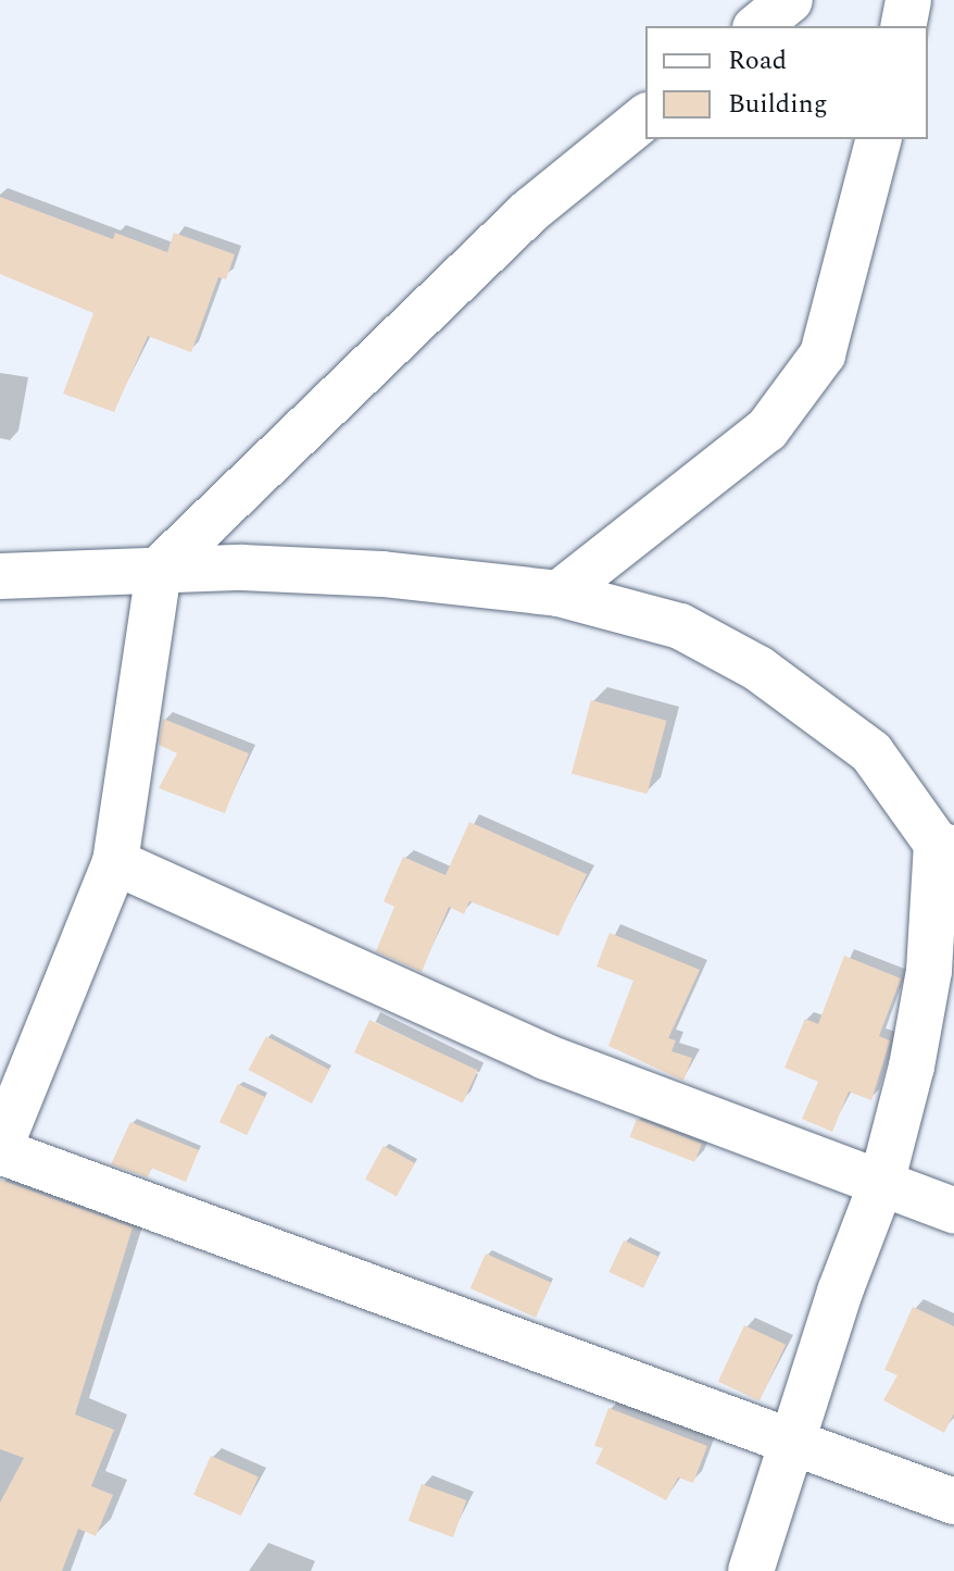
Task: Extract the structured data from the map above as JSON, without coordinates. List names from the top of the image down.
{
  "legend": ["Road", "Building"]
}
